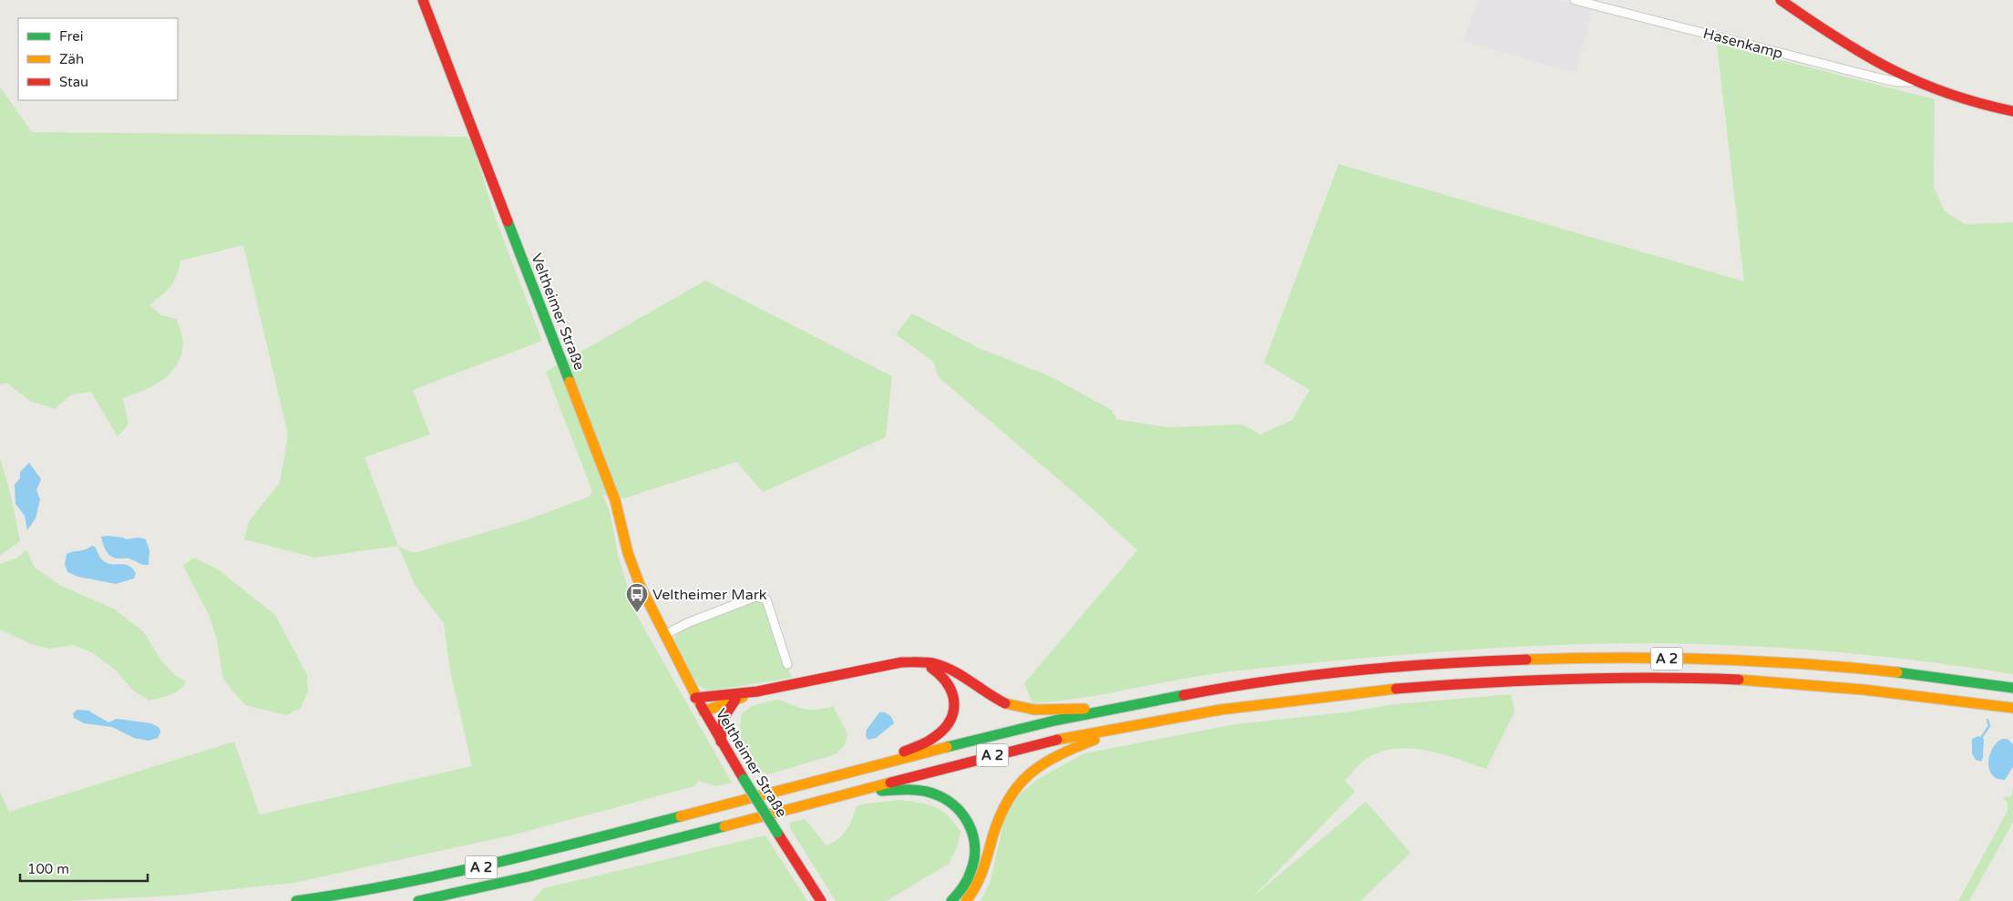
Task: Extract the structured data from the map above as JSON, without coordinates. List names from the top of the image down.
{
  "streets": {
    "main road": ["Veltheimer Straße", "A 2"],
    "street": ["Hasenkamp"]
  },
  "places": {
    "bus stop": ["Veltheimer Mark"]
  },
  "legend": ["Frei", "Zäh", "Stau"],
  "scale_bar": "100 m"
}
